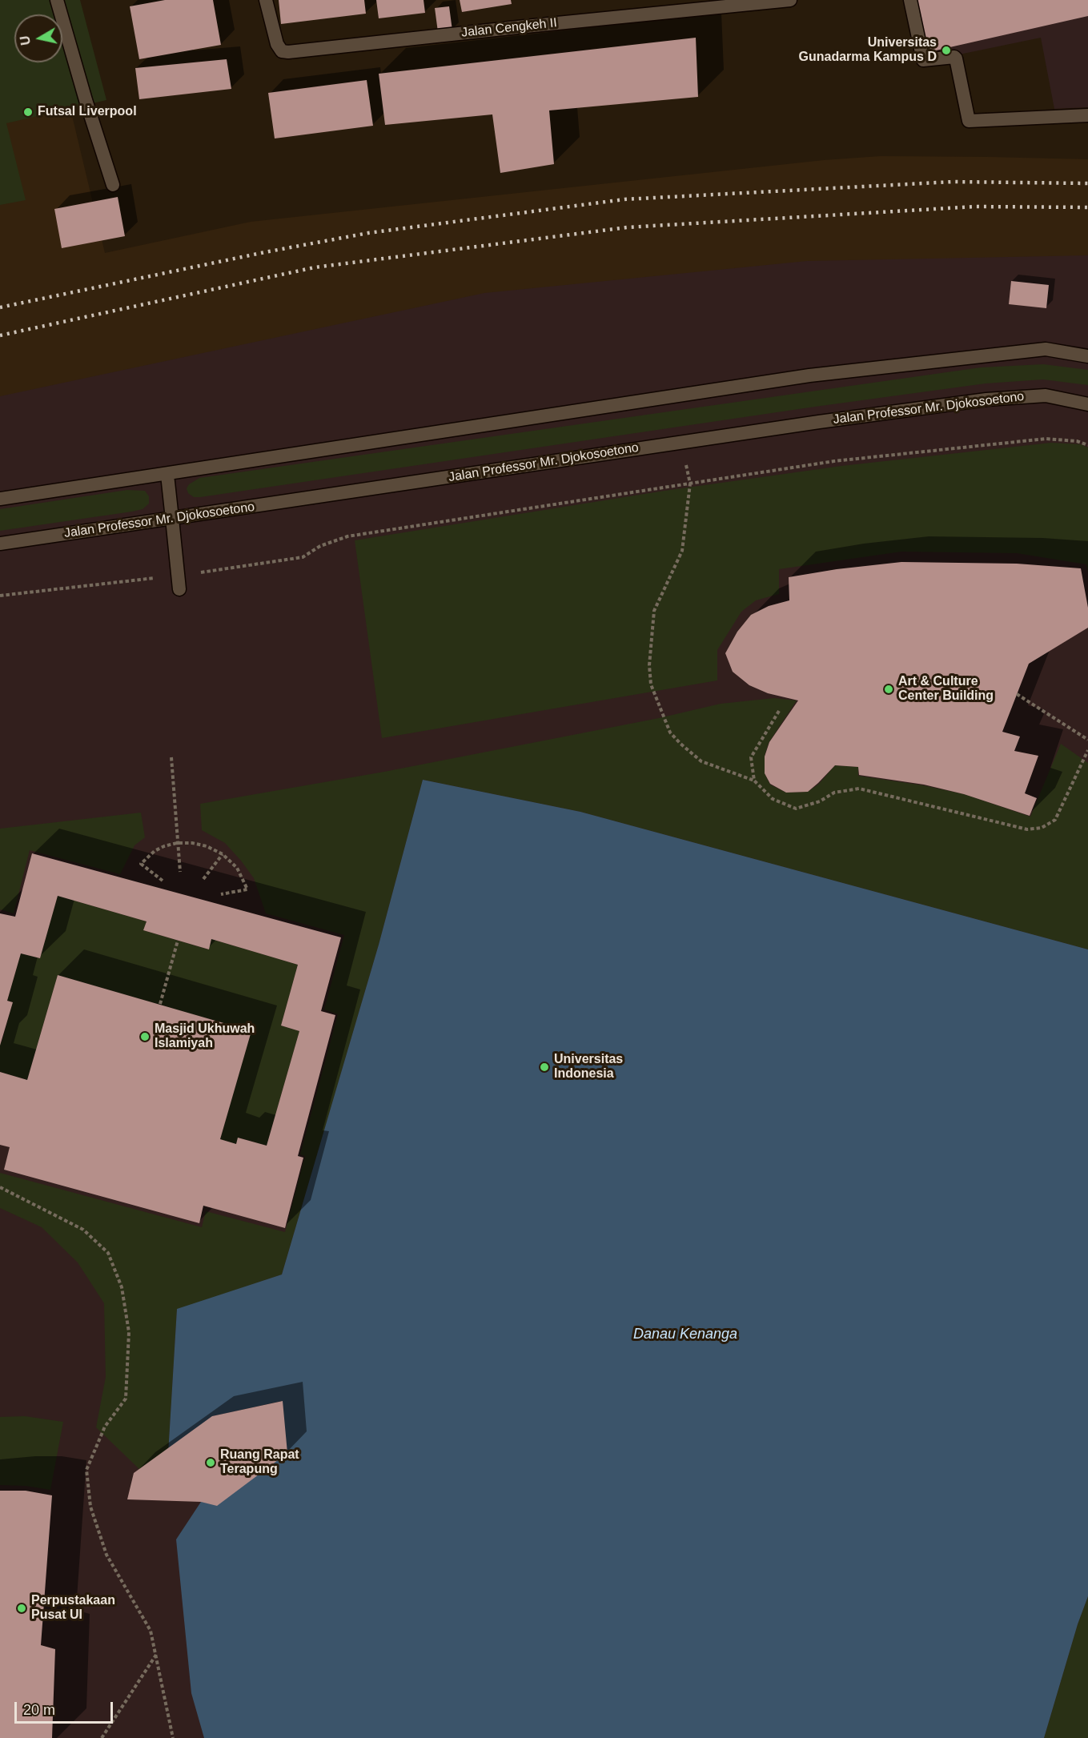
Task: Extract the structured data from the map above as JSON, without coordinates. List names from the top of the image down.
{
  "streets": {
    "street": ["Jalan Cengkeh II", "Jalan Professor Mr. Djokosoetono"]
  },
  "water": ["Danau Kenanga"],
  "places": [
    "Universitas Gunadarma Kampus D",
    "Futsal Liverpool",
    "Art & Culture Center Building",
    "Masjid Ukhuwah Islamiyah",
    "Universitas Indonesia",
    "Ruang Rapat Terapung",
    "Perpustakaan Pusat UI"
  ],
  "scale_bar": "20 m",
  "north": "left"
}
